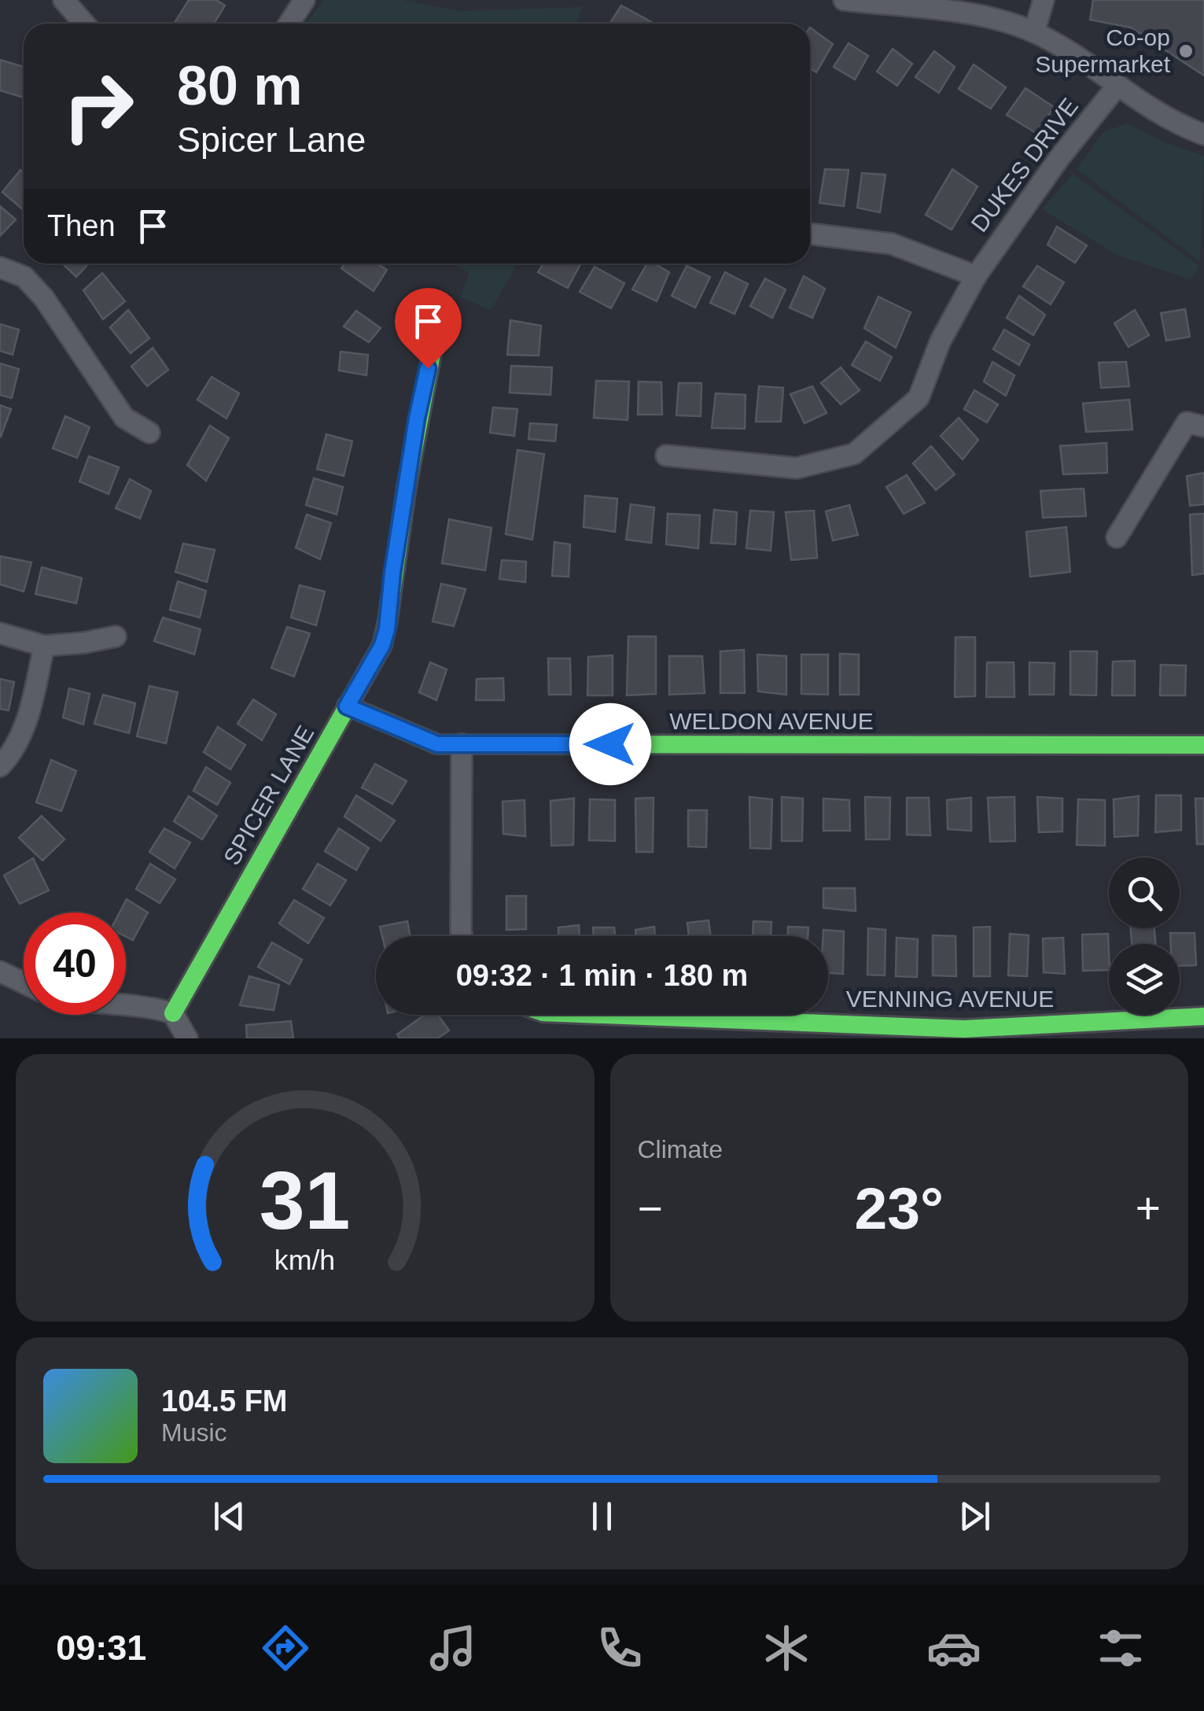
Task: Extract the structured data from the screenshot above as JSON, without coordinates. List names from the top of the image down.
{
  "streets": {
    "street": [
      "DUKES DRIVE",
      "WELDON AVENUE",
      "SPICER LANE",
      "VENNING AVENUE"
    ]
  },
  "crossings": [
    ["WELDON AVENUE", "SPICER LANE"]
  ],
  "places": ["Co-op Supermarket"],
  "page": {
    "turn": ["80 m", "Spicer Lane"],
    "then": "Then",
    "limit": "40",
    "trip": "09:32 · 1 min · 180 m",
    "tile": "Climate",
    "heat": ["−", "23°", "+"],
    "song": ["104.5 FM", "Music"],
    "tabs": "09:31",
    "gauge": ["31", "km/h"]
  }
}
